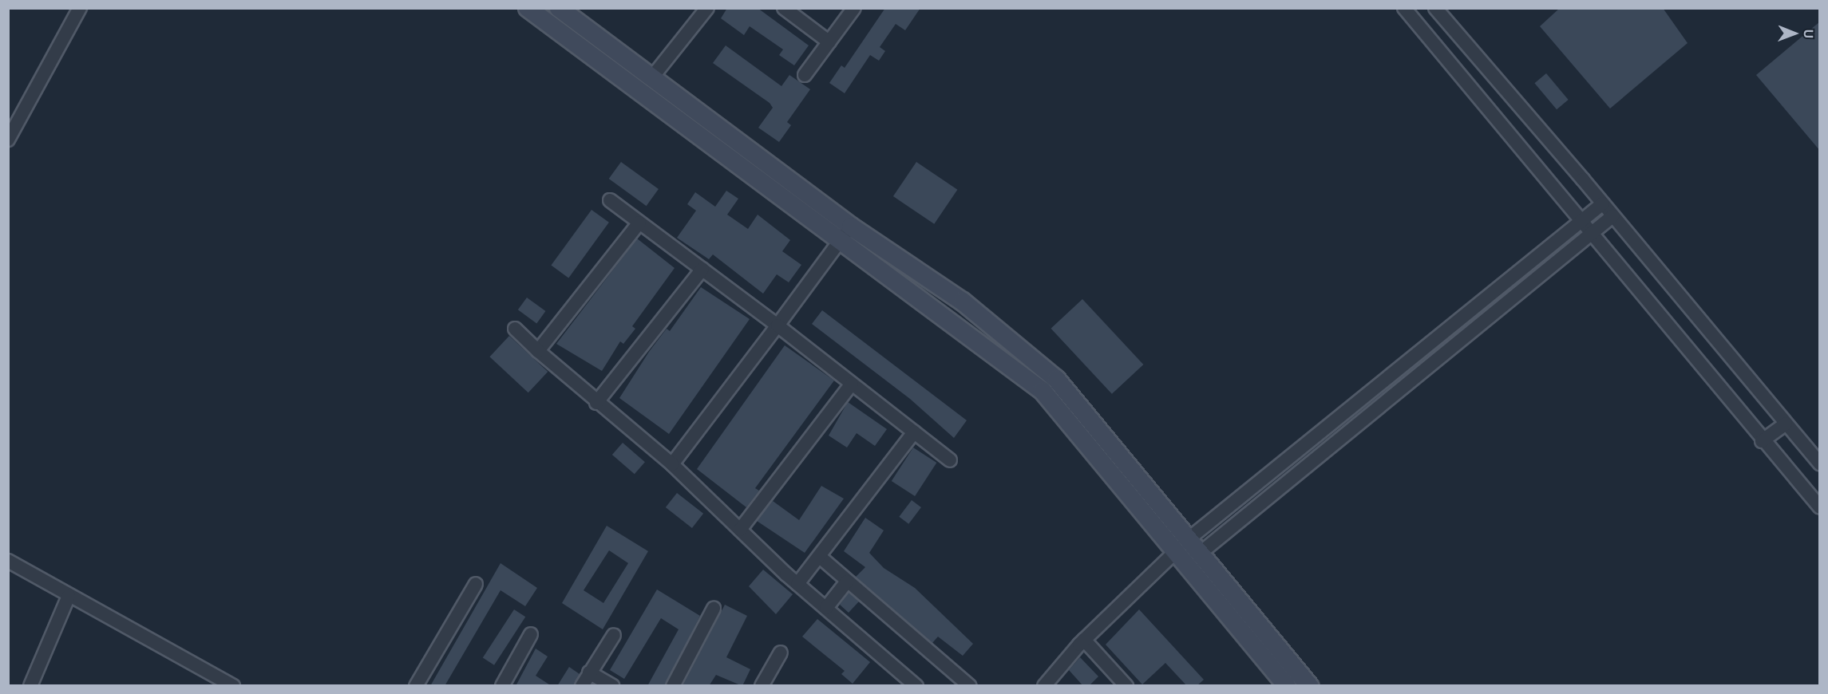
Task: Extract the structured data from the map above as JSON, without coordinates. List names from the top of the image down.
{
  "north": "right"
}
